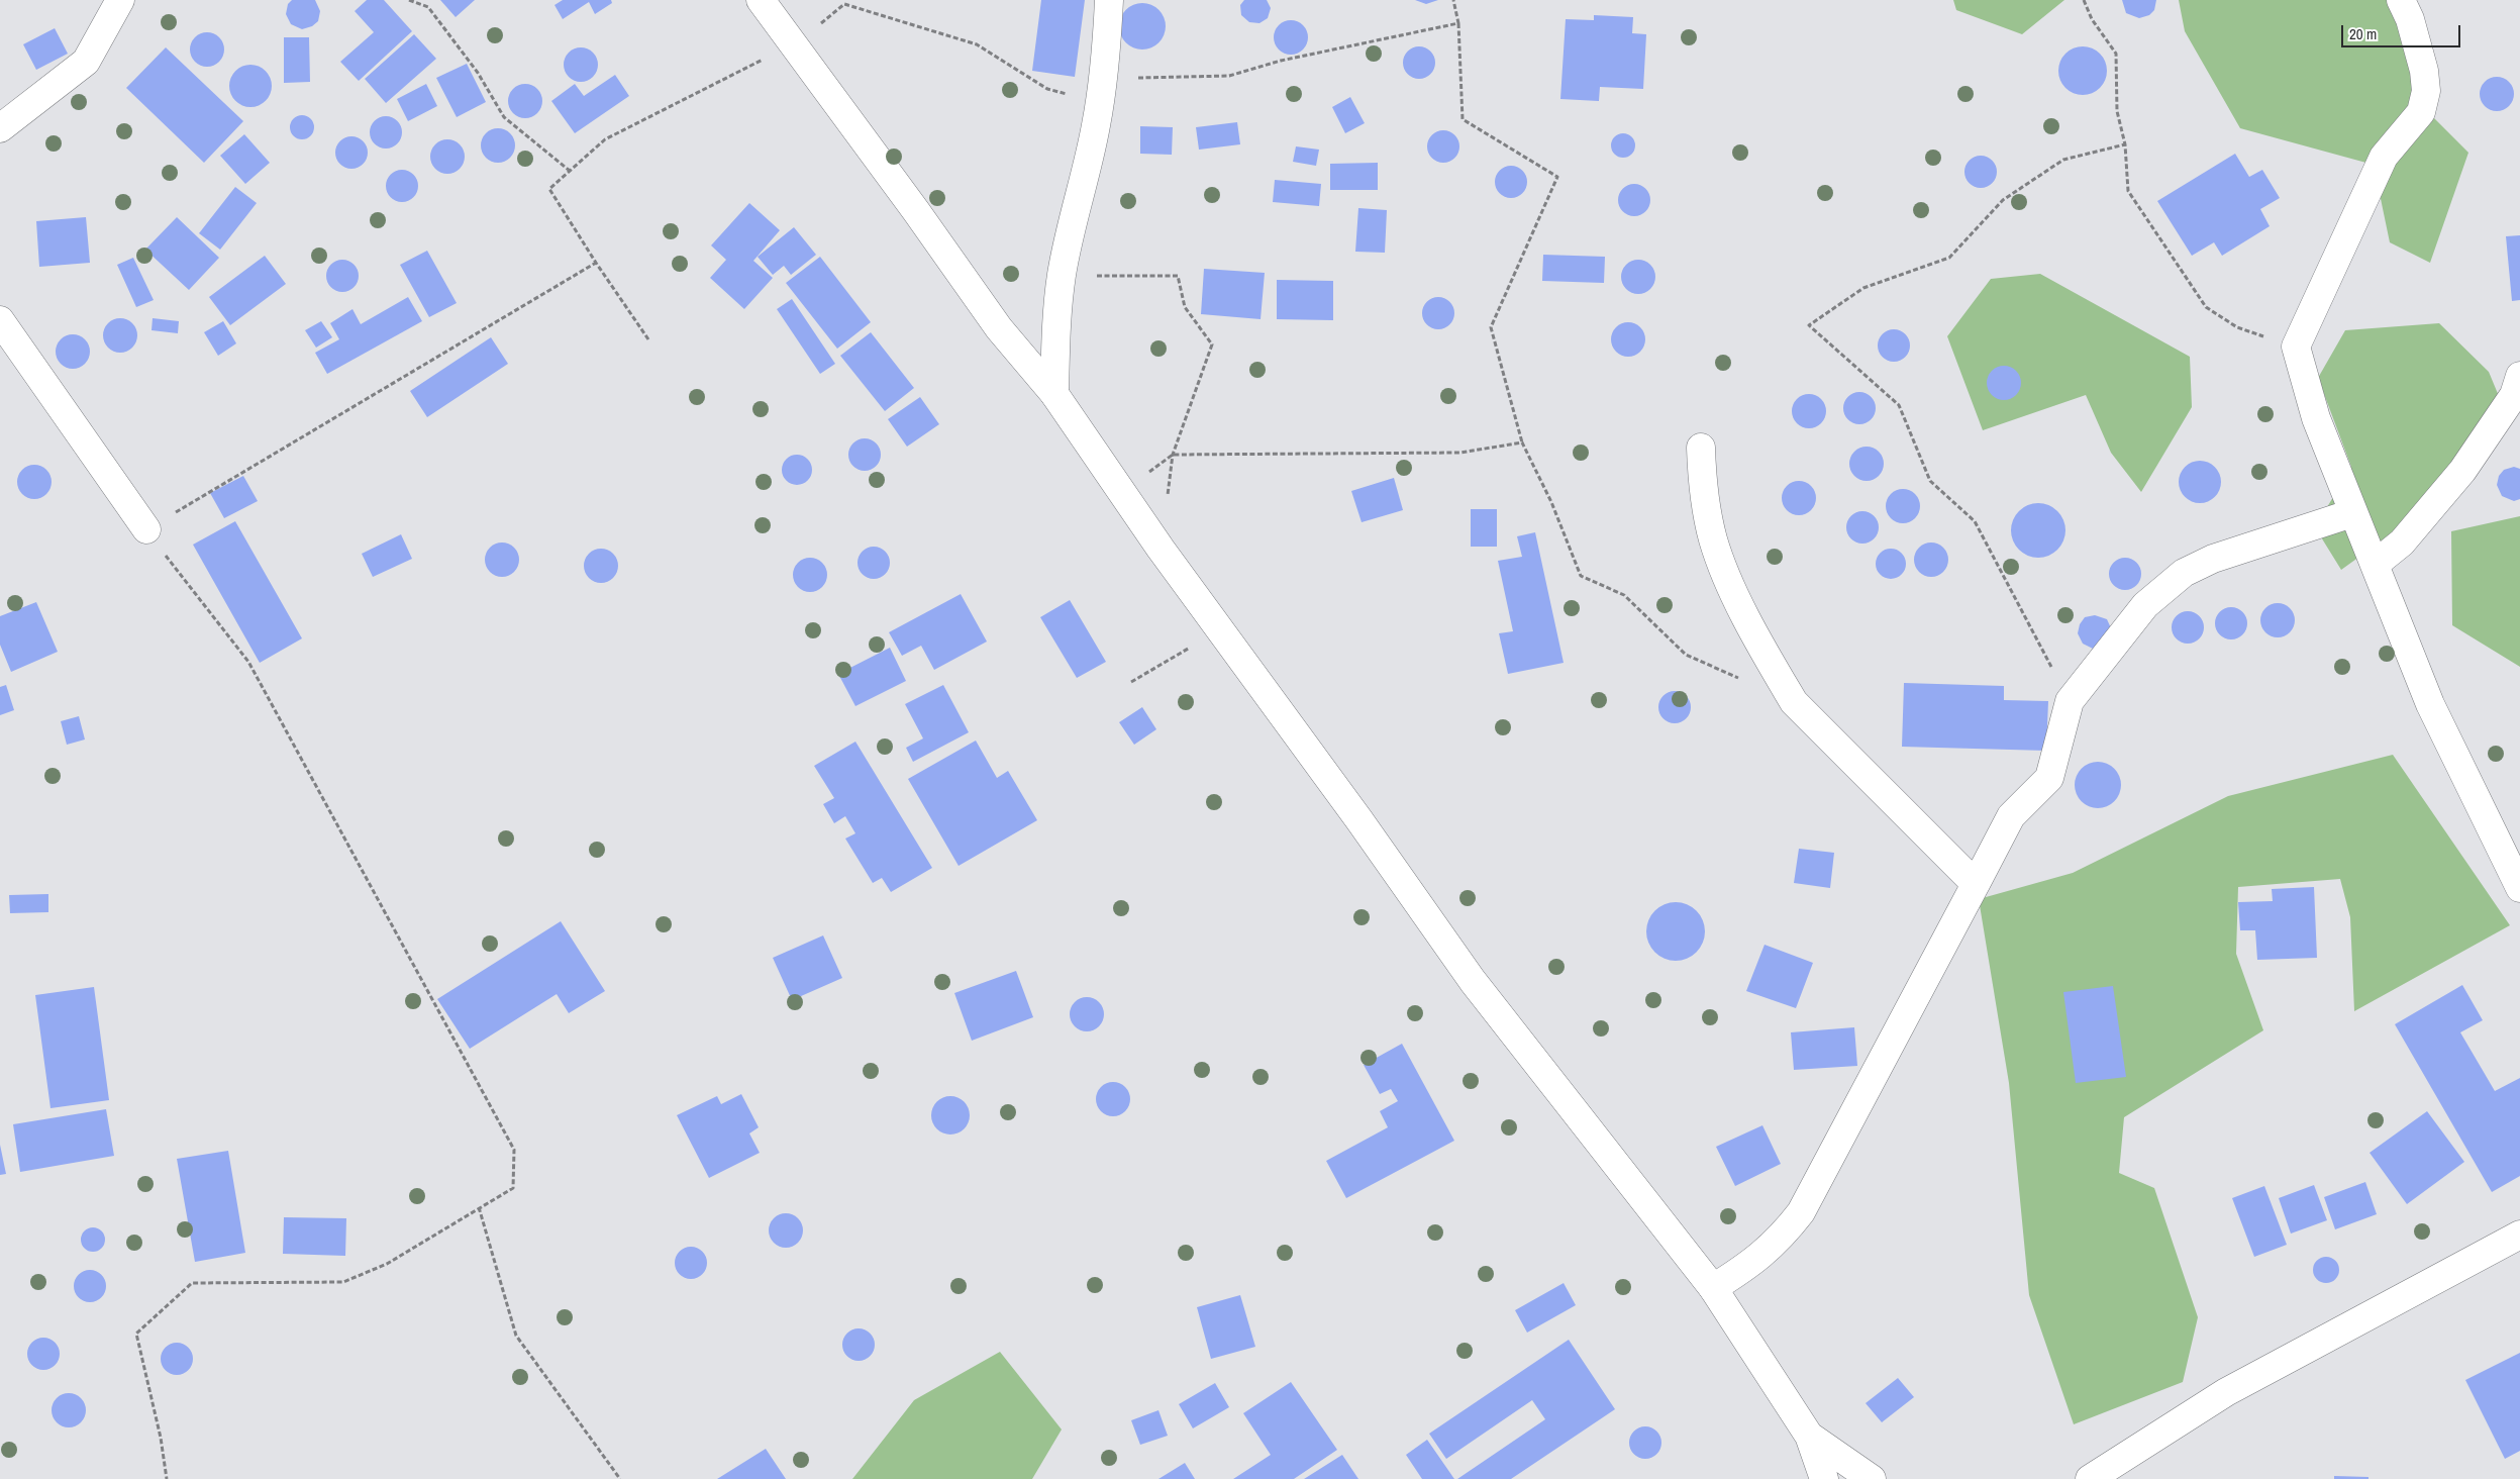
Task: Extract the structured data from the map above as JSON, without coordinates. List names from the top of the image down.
{
  "scale_bar": "20 m"
}
